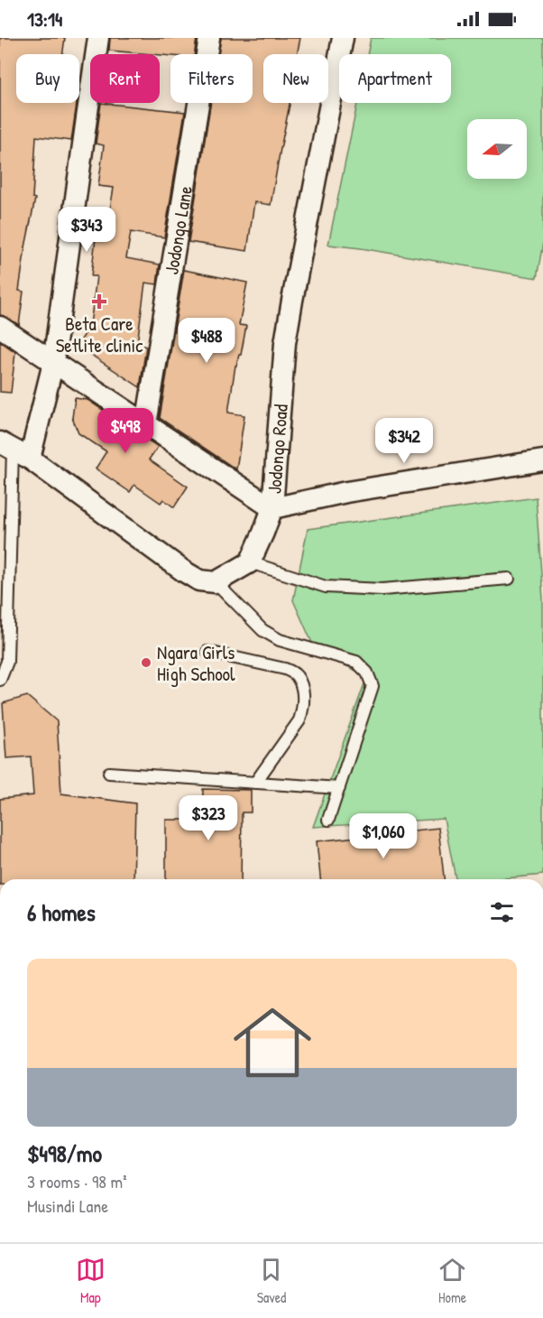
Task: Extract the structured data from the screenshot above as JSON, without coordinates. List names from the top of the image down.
{
  "streets": {
    "street": ["Jodongo Lane", "Jodongo Road"]
  },
  "places": {
    "health": ["Beta Care Setlite clinic"],
    "other": ["Ngara Girls High School"]
  },
  "north": "left",
  "page": {
    "status": "13:14",
    "chip": [
      "Buy",
      "Rent",
      "Filters",
      "New",
      "Apartment"
    ],
    "price": [
      "$343",
      "$488",
      "$498",
      "$342",
      "$323",
      "$1,060"
    ],
    "heading": "6 homes",
    "list": [
      {
        "name": "$498/mo",
        "note": "3 rooms · 98 m² · Musindi Lane"
      }
    ],
    "tabs": ["Map", "Saved", "Home"]
  }
}
